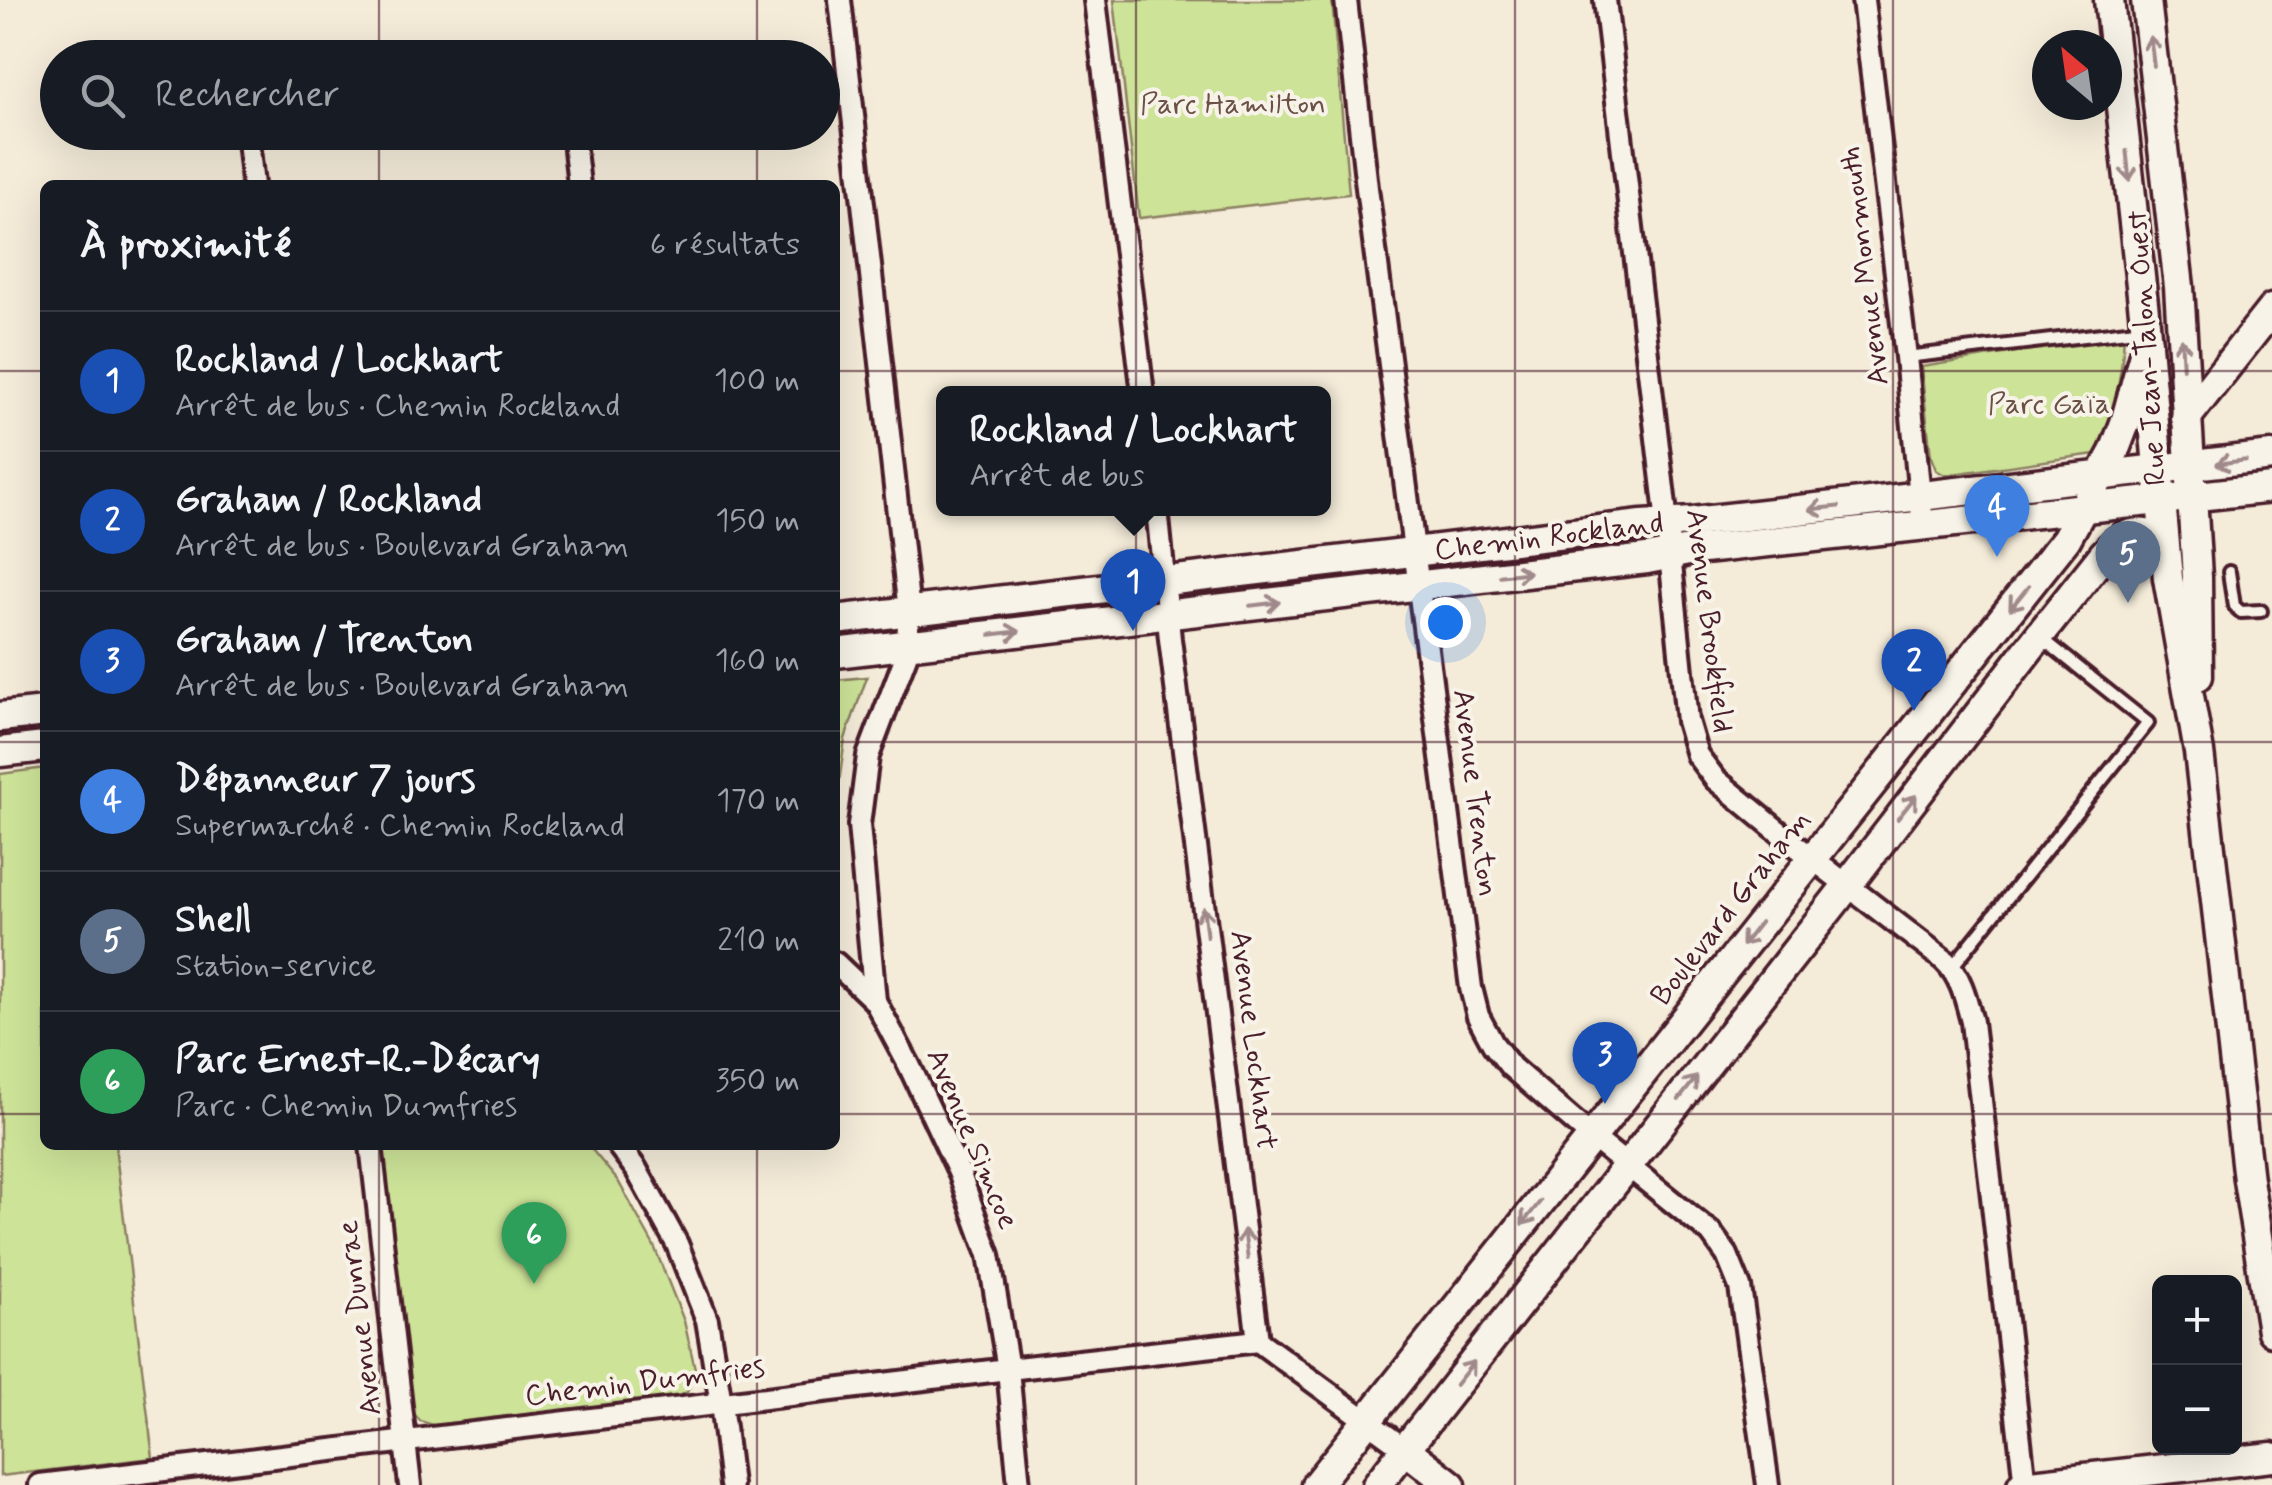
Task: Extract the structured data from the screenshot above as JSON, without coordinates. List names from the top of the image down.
{
  "streets": {
    "street": [
      "Avenue Monmouth",
      "Rue Jean-Talon Ouest",
      "Chemin Rockland",
      "Avenue Brookfield",
      "Avenue Trenton",
      "Boulevard Graham",
      "Avenue Lockhart",
      "Avenue Simcoe",
      "Avenue Dunrae",
      "Chemin Dumfries"
    ]
  },
  "crossings": [
    ["Avenue Monmouth", "Chemin Rockland"],
    ["Rue Jean-Talon Ouest", "Chemin Rockland"],
    ["Rue Jean-Talon Ouest", "Boulevard Graham"],
    ["Chemin Rockland", "Avenue Brookfield"],
    ["Chemin Rockland", "Avenue Trenton"],
    ["Chemin Rockland", "Boulevard Graham"],
    ["Chemin Rockland", "Avenue Lockhart"],
    ["Chemin Rockland", "Avenue Simcoe"],
    ["Avenue Brookfield", "Boulevard Graham"],
    ["Avenue Trenton", "Boulevard Graham"],
    ["Avenue Lockhart", "Chemin Dumfries"],
    ["Avenue Simcoe", "Chemin Dumfries"],
    ["Avenue Dunrae", "Chemin Dumfries"]
  ],
  "one_way": ["Avenue Lockhart"],
  "parks": ["Parc Hamilton", "Parc Gaïa"],
  "north": "top left",
  "page": {
    "search": "Rechercher",
    "heading": ["À proximité", "6 résultats"],
    "list": [
      {
        "mark": "1",
        "name": "Rockland / Lockhart",
        "note": "Arrêt de bus · Chemin Rockland",
        "value": "100 m"
      },
      {
        "mark": "2",
        "name": "Graham / Rockland",
        "note": "Arrêt de bus · Boulevard Graham",
        "value": "150 m"
      },
      {
        "mark": "3",
        "name": "Graham / Trenton",
        "note": "Arrêt de bus · Boulevard Graham",
        "value": "160 m"
      },
      {
        "mark": "4",
        "name": "Dépanneur 7 jours",
        "note": "Supermarché · Chemin Rockland",
        "value": "170 m"
      },
      {
        "mark": "5",
        "name": "Shell",
        "note": "Station-service",
        "value": "210 m"
      },
      {
        "mark": "6",
        "name": "Parc Ernest-R.-Décary",
        "note": "Parc · Chemin Dumfries",
        "value": "350 m"
      }
    ],
    "popup": ["Rockland / Lockhart", "Arrêt de bus"],
    "pins": [
      "4",
      "5",
      "1",
      "2",
      "3",
      "6"
    ],
    "map_buttons": ["+", "−"]
  }
}
